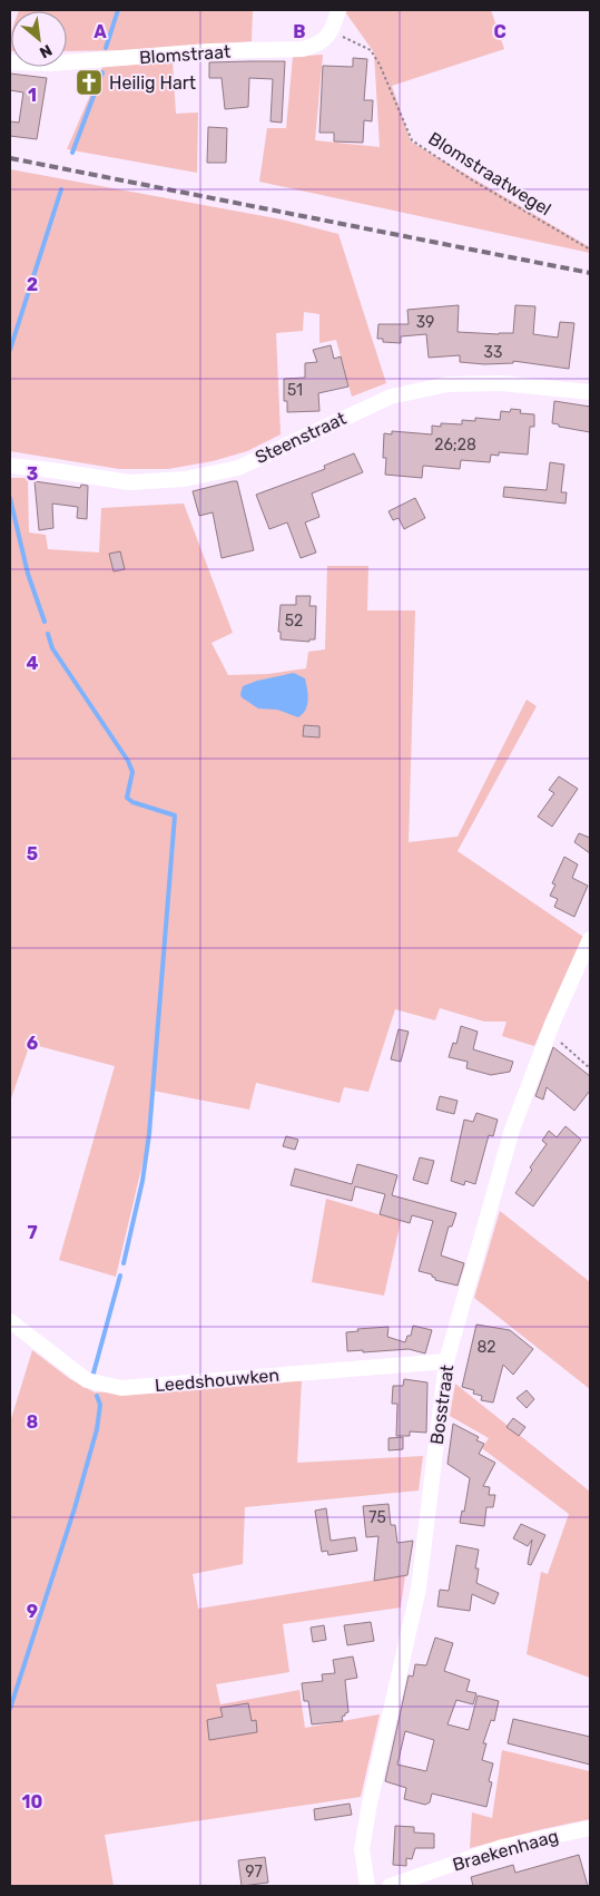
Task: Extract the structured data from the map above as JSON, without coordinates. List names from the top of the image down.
{
  "streets": {
    "street": [
      "Blomstraat",
      "Steenstraat",
      "Leedshouwken",
      "Bosstraat",
      "Braekenhaag"
    ],
    "path": ["Blomstraatwegel"]
  },
  "crossings": [
    ["Blomstraat", "Blomstraatwegel"],
    ["Leedshouwken", "Bosstraat"]
  ],
  "places": {
    "church": ["Heilig Hart"]
  },
  "house_numbers": [
    "39",
    "33",
    "51",
    "26;28",
    "52",
    "82",
    "75",
    "97"
  ],
  "north": "bottom right",
  "grid": {
    "columns": ["A", "B", "C"],
    "rows": [
      "1",
      "2",
      "3",
      "4",
      "5",
      "6",
      "7",
      "8",
      "9",
      "10"
    ]
  }
}
